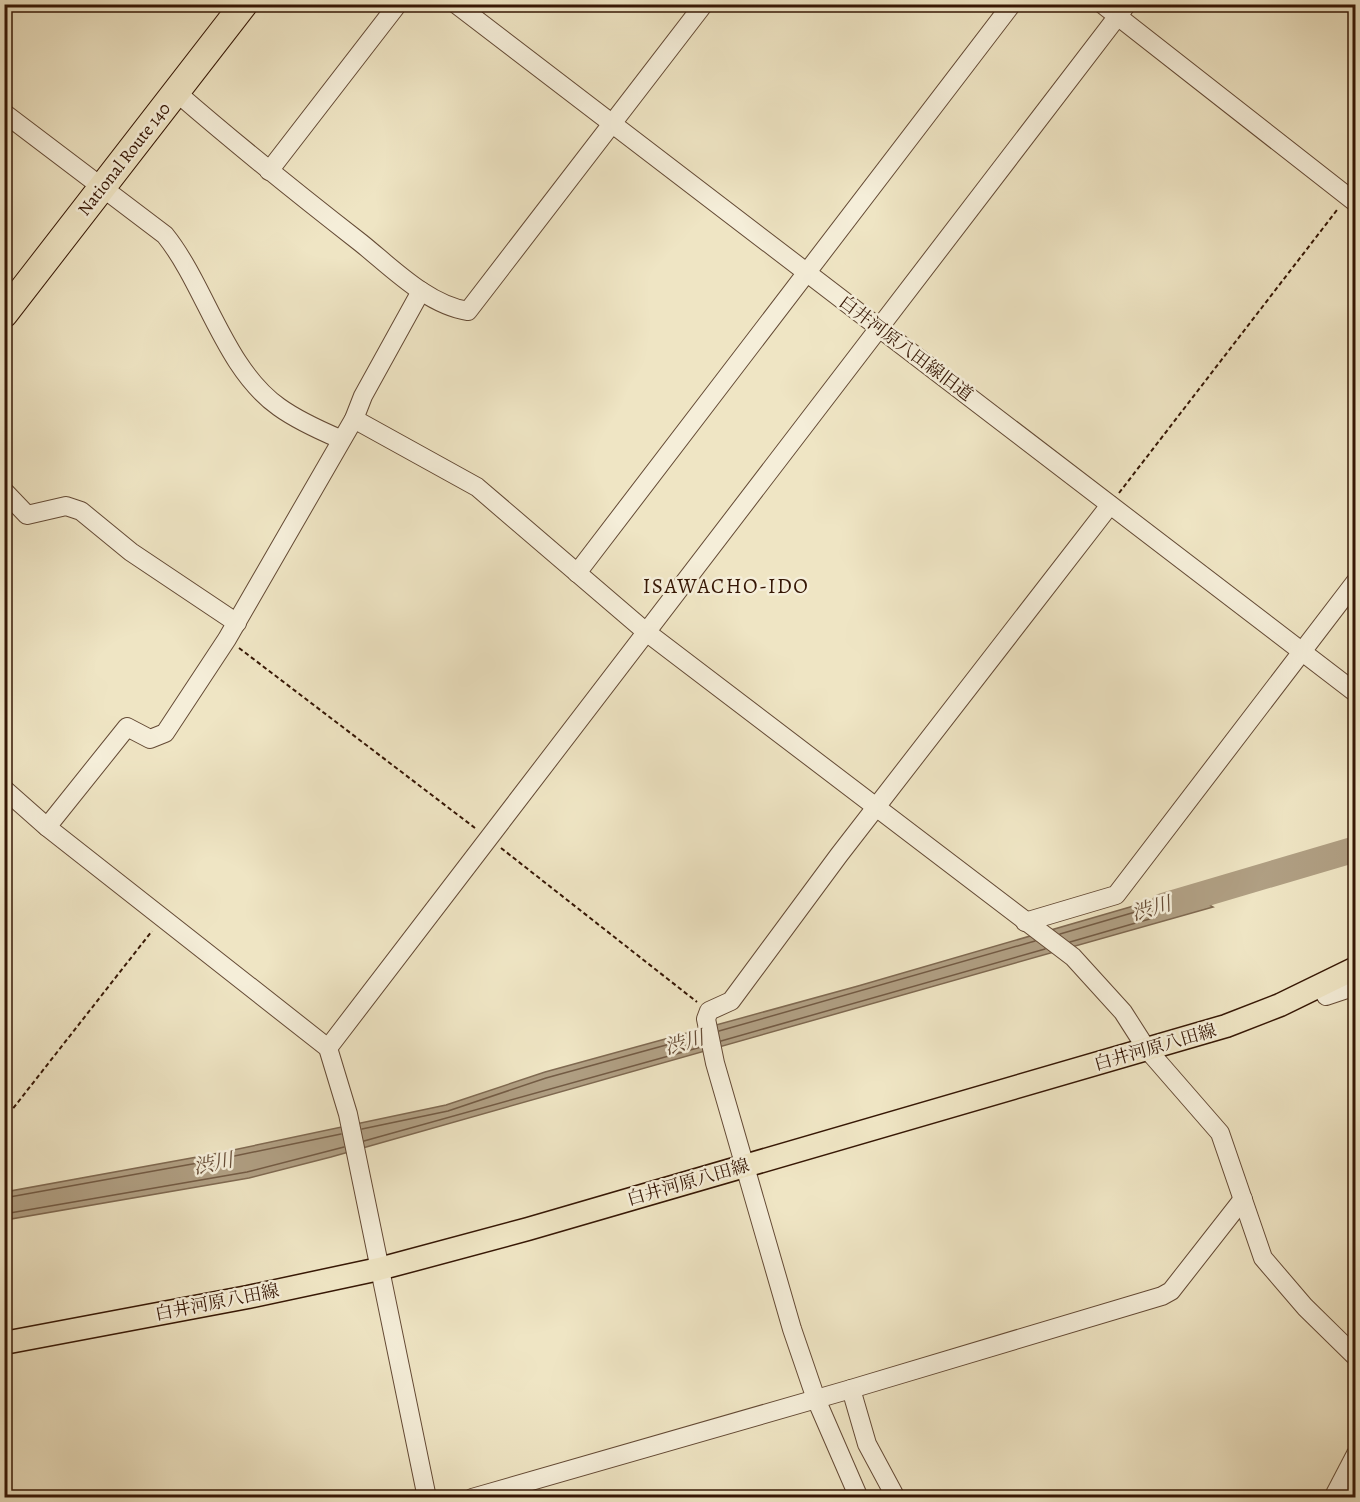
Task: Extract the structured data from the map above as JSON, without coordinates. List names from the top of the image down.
{
  "streets": {
    "highway": ["National Route 140"],
    "main road": ["白井河原八田線"],
    "street": ["白井河原八田線旧道"]
  },
  "districts": ["ISAWACHO-IDO"],
  "water": ["渋川"]
}
